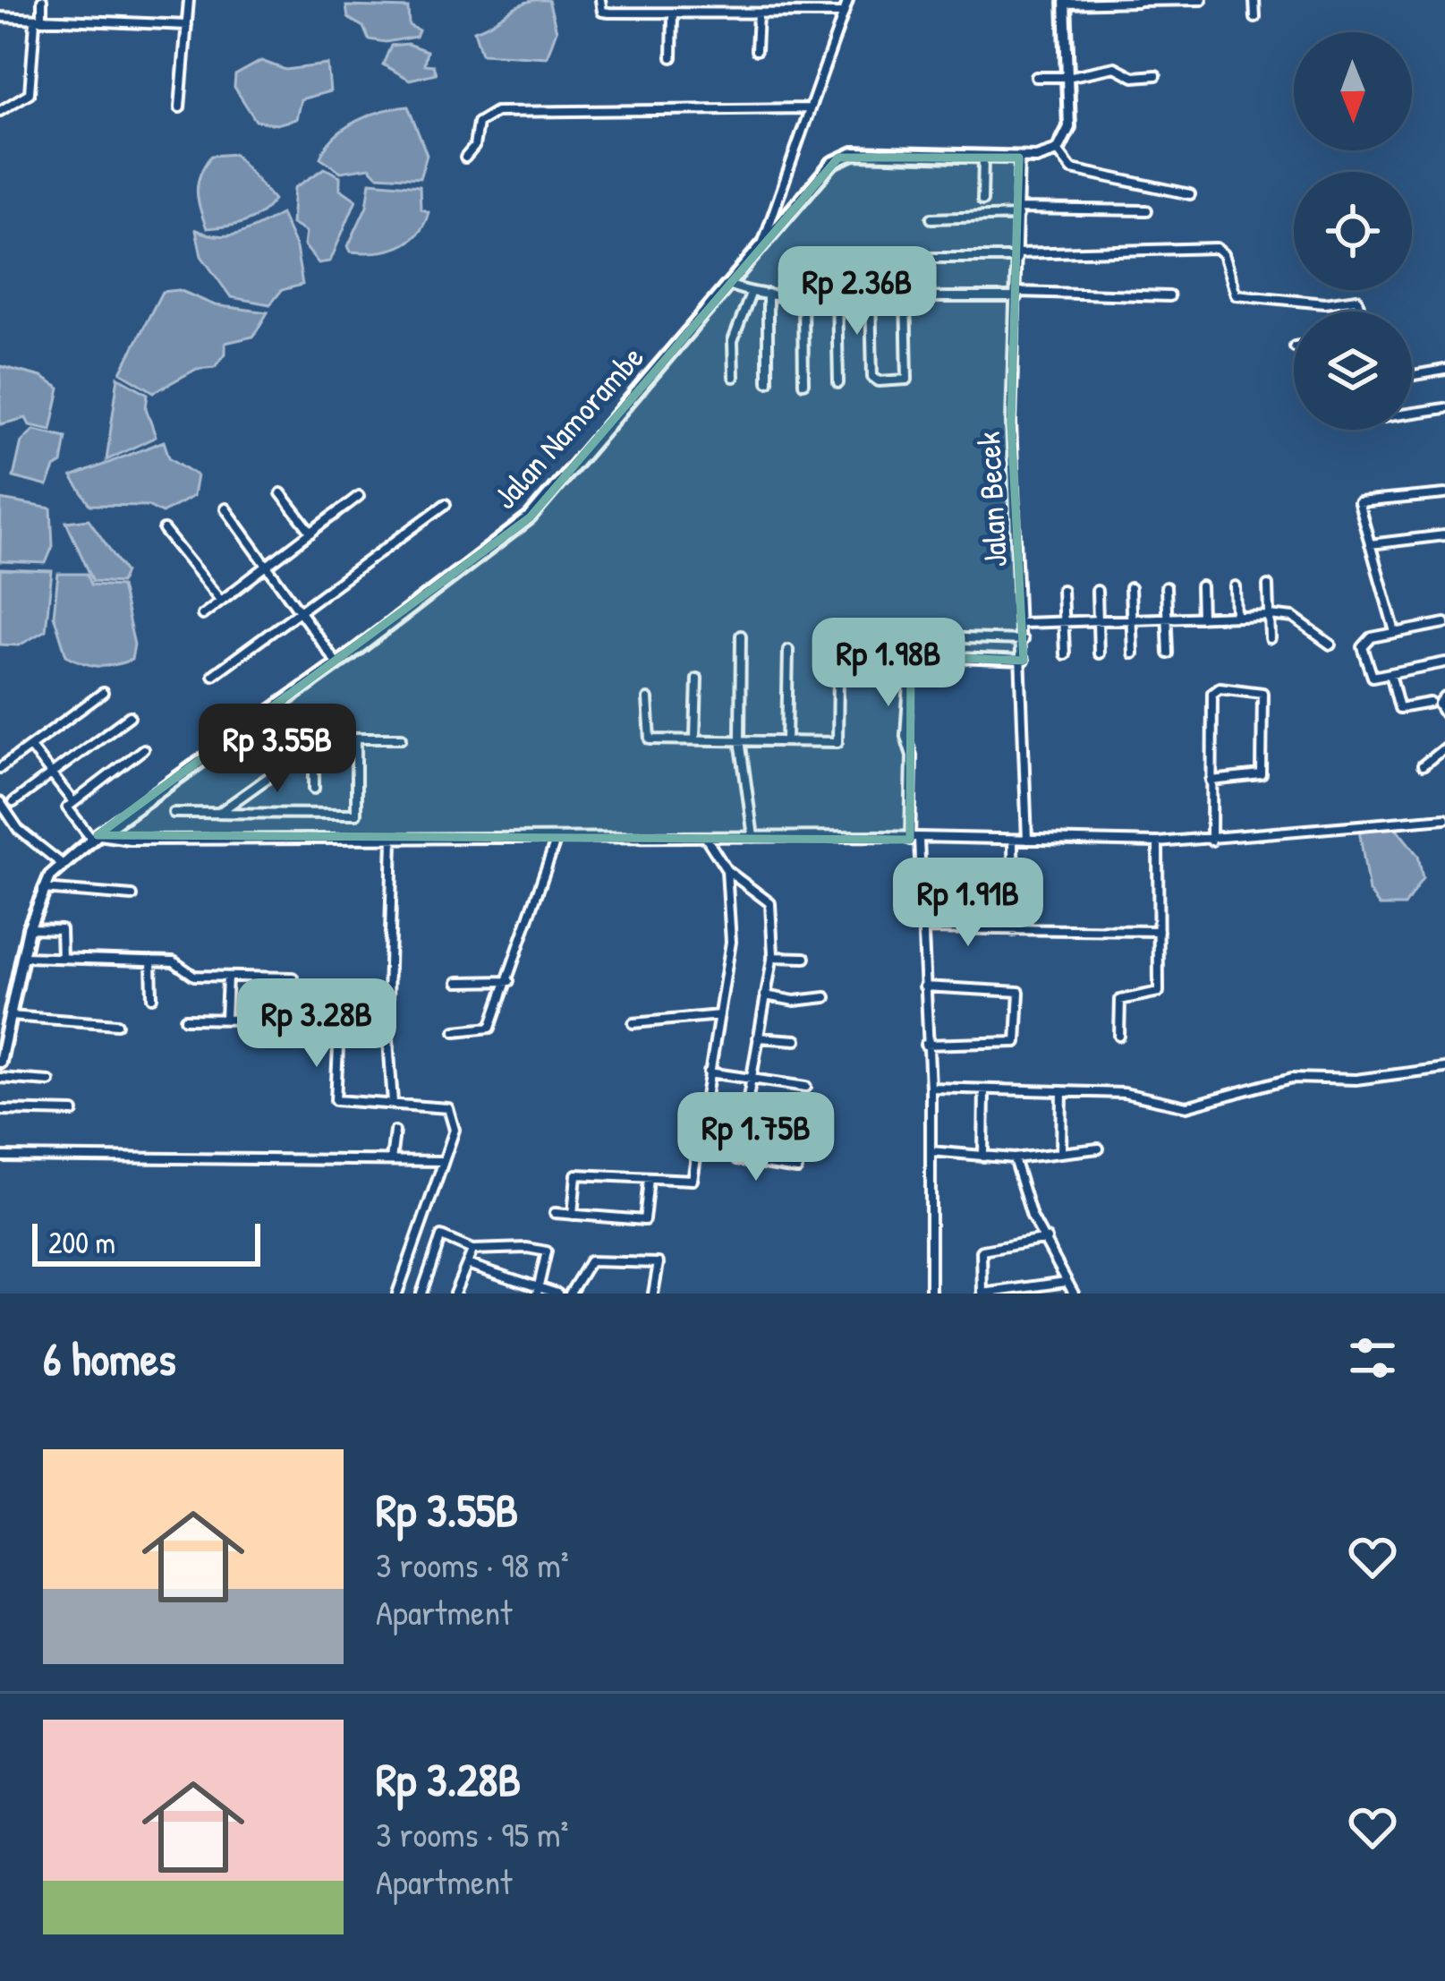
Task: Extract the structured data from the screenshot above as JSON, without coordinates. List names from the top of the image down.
{
  "streets": {
    "main road": ["Jalan Namorambe"],
    "street": ["Jalan Becek"]
  },
  "crossings": [
    ["Jalan Namorambe", "Jalan Becek"]
  ],
  "scale_bar": "200 m",
  "north": "bottom",
  "page": {
    "price": [
      "Rp 2.36B",
      "Rp 1.98B",
      "Rp 3.55B",
      "Rp 1.91B",
      "Rp 3.28B",
      "Rp 1.75B"
    ],
    "scale": "200 m",
    "heading": "6 homes",
    "list": [
      {
        "name": "Rp 3.55B",
        "note": "3 rooms · 98 m² · Apartment"
      },
      {
        "name": "Rp 3.28B",
        "note": "3 rooms · 95 m² · Apartment"
      }
    ]
  }
}
